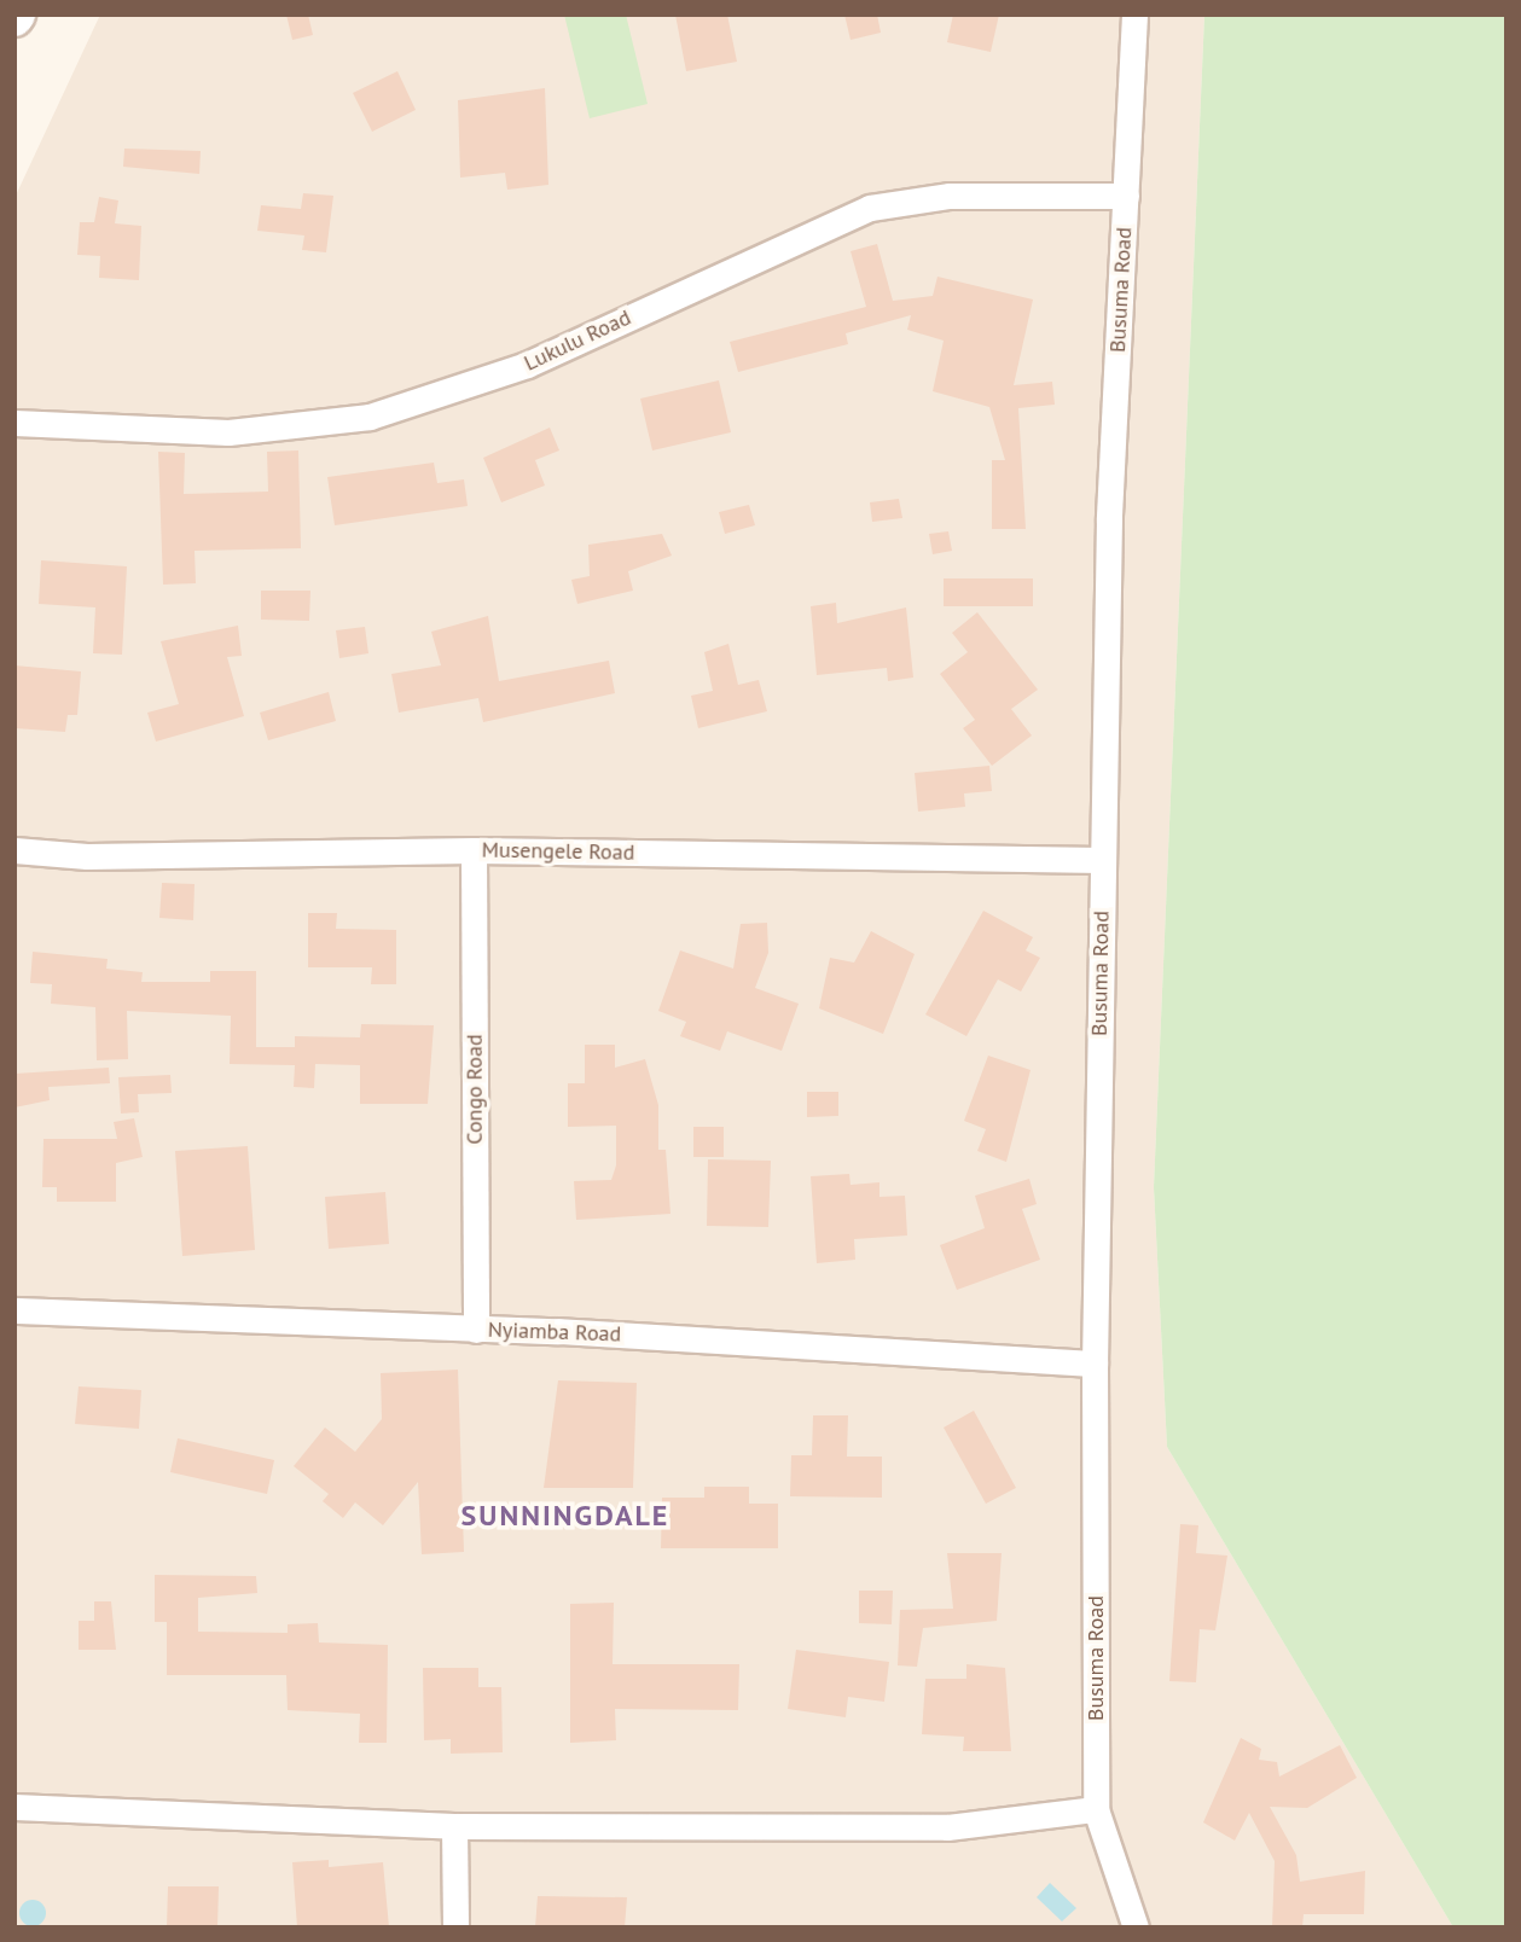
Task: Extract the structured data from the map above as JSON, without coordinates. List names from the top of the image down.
{
  "streets": {
    "street": [
      "Busuma Road",
      "Lukulu Road",
      "Musengele Road",
      "Congo Road",
      "Nyiamba Road"
    ]
  },
  "crossings": [
    ["Busuma Road", "Lukulu Road"],
    ["Busuma Road", "Musengele Road"],
    ["Busuma Road", "Nyiamba Road"],
    ["Musengele Road", "Congo Road"],
    ["Congo Road", "Nyiamba Road"]
  ],
  "districts": ["SUNNINGDALE"]
}
